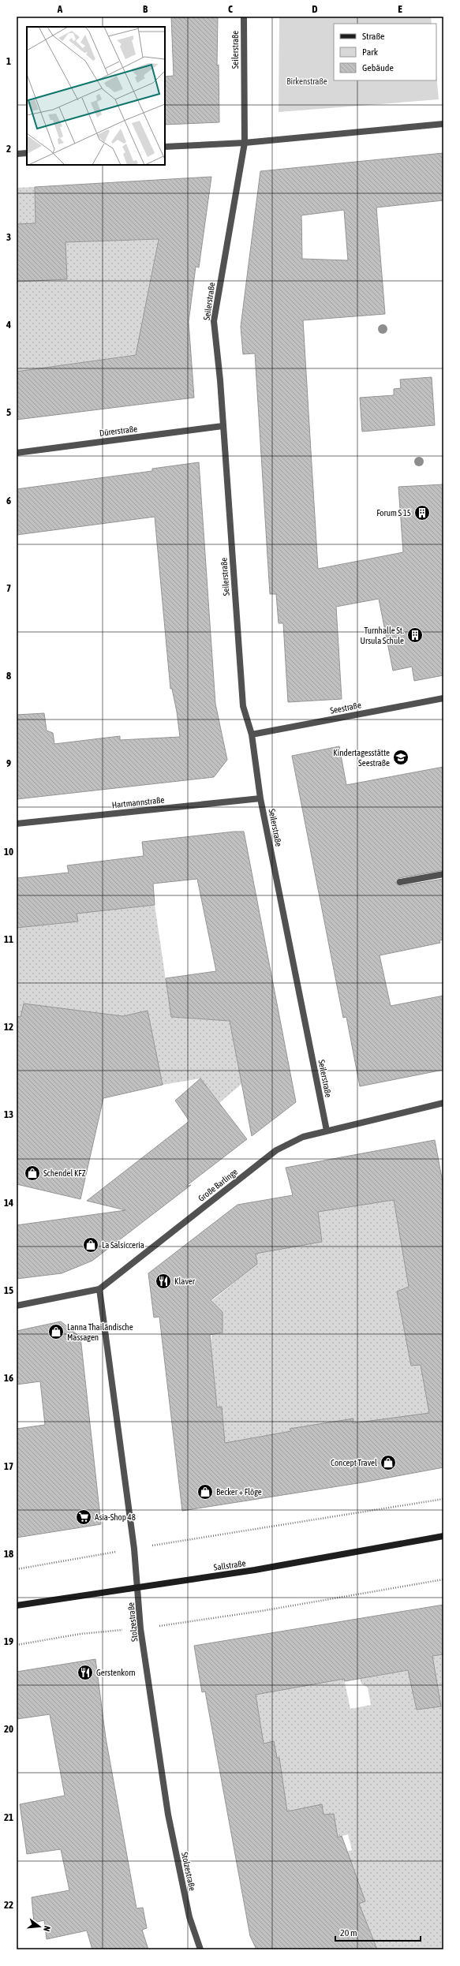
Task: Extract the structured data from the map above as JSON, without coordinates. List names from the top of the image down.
{
  "streets": {
    "street": [
      "Seilerstraße",
      "Dürerstraße",
      "Seestraße",
      "Hartmannstraße",
      "Große Barlinge",
      "Sallstraße",
      "Stolzestraße"
    ]
  },
  "crossings": [
    ["Seilerstraße", "Dürerstraße"],
    ["Seilerstraße", "Seestraße"],
    ["Seilerstraße", "Hartmannstraße"],
    ["Seilerstraße", "Große Barlinge"],
    ["Große Barlinge", "Stolzestraße"],
    ["Sallstraße", "Stolzestraße"]
  ],
  "parks": ["Birkenstraße"],
  "places": {
    "building": ["Forum S 15", "Turnhalle St. Ursula Schule"],
    "school or university": ["Kindertagesstätte Seestraße"],
    "shop": [
      "Schendel KFZ",
      "La Salsicceria",
      "Lanna Thailändische Massagen",
      "Concept Travel",
      "Becker + Flöge"
    ],
    "restaurant": ["Klaver", "Gerstenkorn"],
    "supermarket": ["Asia-Shop 48"]
  },
  "legend": ["Straße", "Park", "Gebäude"],
  "scale_bar": "20 m",
  "north": "right",
  "grid": {
    "columns": [
      "A",
      "B",
      "C",
      "D",
      "E"
    ],
    "rows": [
      "1",
      "2",
      "3",
      "4",
      "5",
      "6",
      "7",
      "8",
      "9",
      "10",
      "11",
      "12",
      "13",
      "14",
      "15",
      "16",
      "17",
      "18",
      "19",
      "20",
      "21",
      "22"
    ]
  }
}
